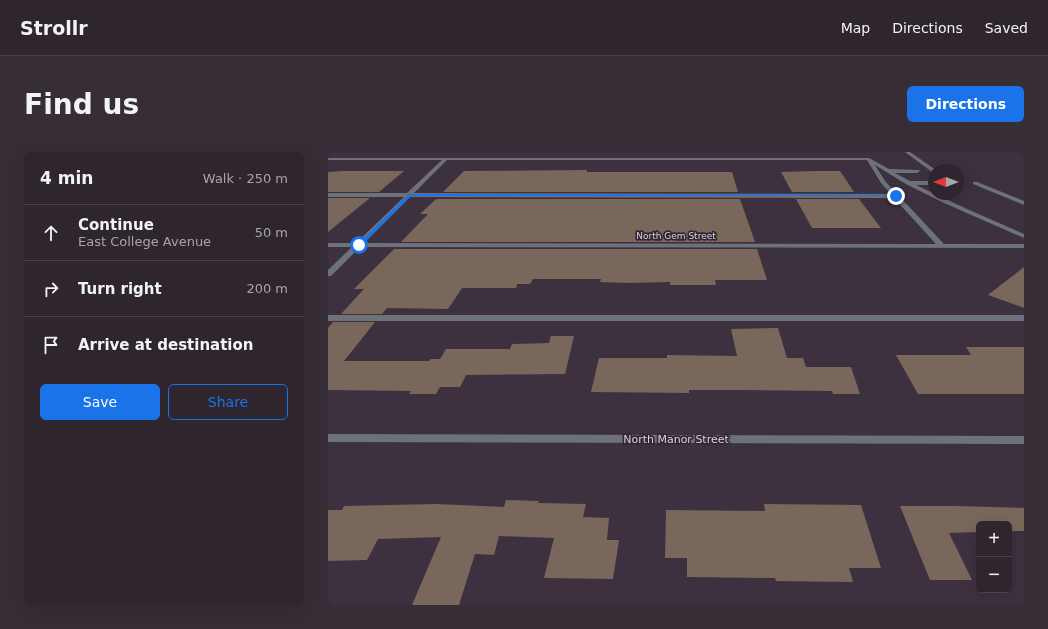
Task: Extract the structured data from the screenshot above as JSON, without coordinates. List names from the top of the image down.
{
  "streets": {
    "street": ["North Gem Street", "North Manor Street"]
  },
  "north": "left",
  "page": {
    "header": "Strollr",
    "nav": ["Map", "Directions", "Saved"],
    "buttons": [
      "Directions",
      ["Save", "Share"]
    ],
    "title": "Find us",
    "heading": ["4 min", "Walk · 250 m"],
    "list": [
      ["Continue", "East College Avenue", "50 m"],
      ["Turn right", "200 m"],
      "Arrive at destination"
    ],
    "map_buttons": ["+", "−"]
  }
}
